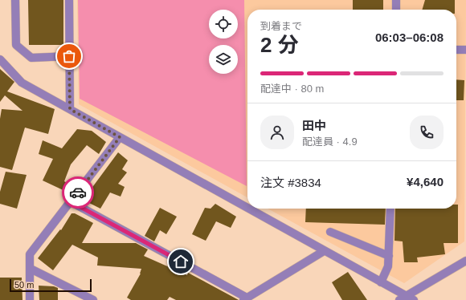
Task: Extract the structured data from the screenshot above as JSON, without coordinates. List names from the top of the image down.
{
  "scale_bar": "50 m",
  "page": {
    "heading": ["2 分", "到着まで", "06:03–06:08"],
    "panel": [
      "田中",
      "配達員 · 4.9",
      "注文 #3834",
      "¥4,640"
    ],
    "bar": "配達中 · 80 m",
    "scale": "50 m"
  }
}
